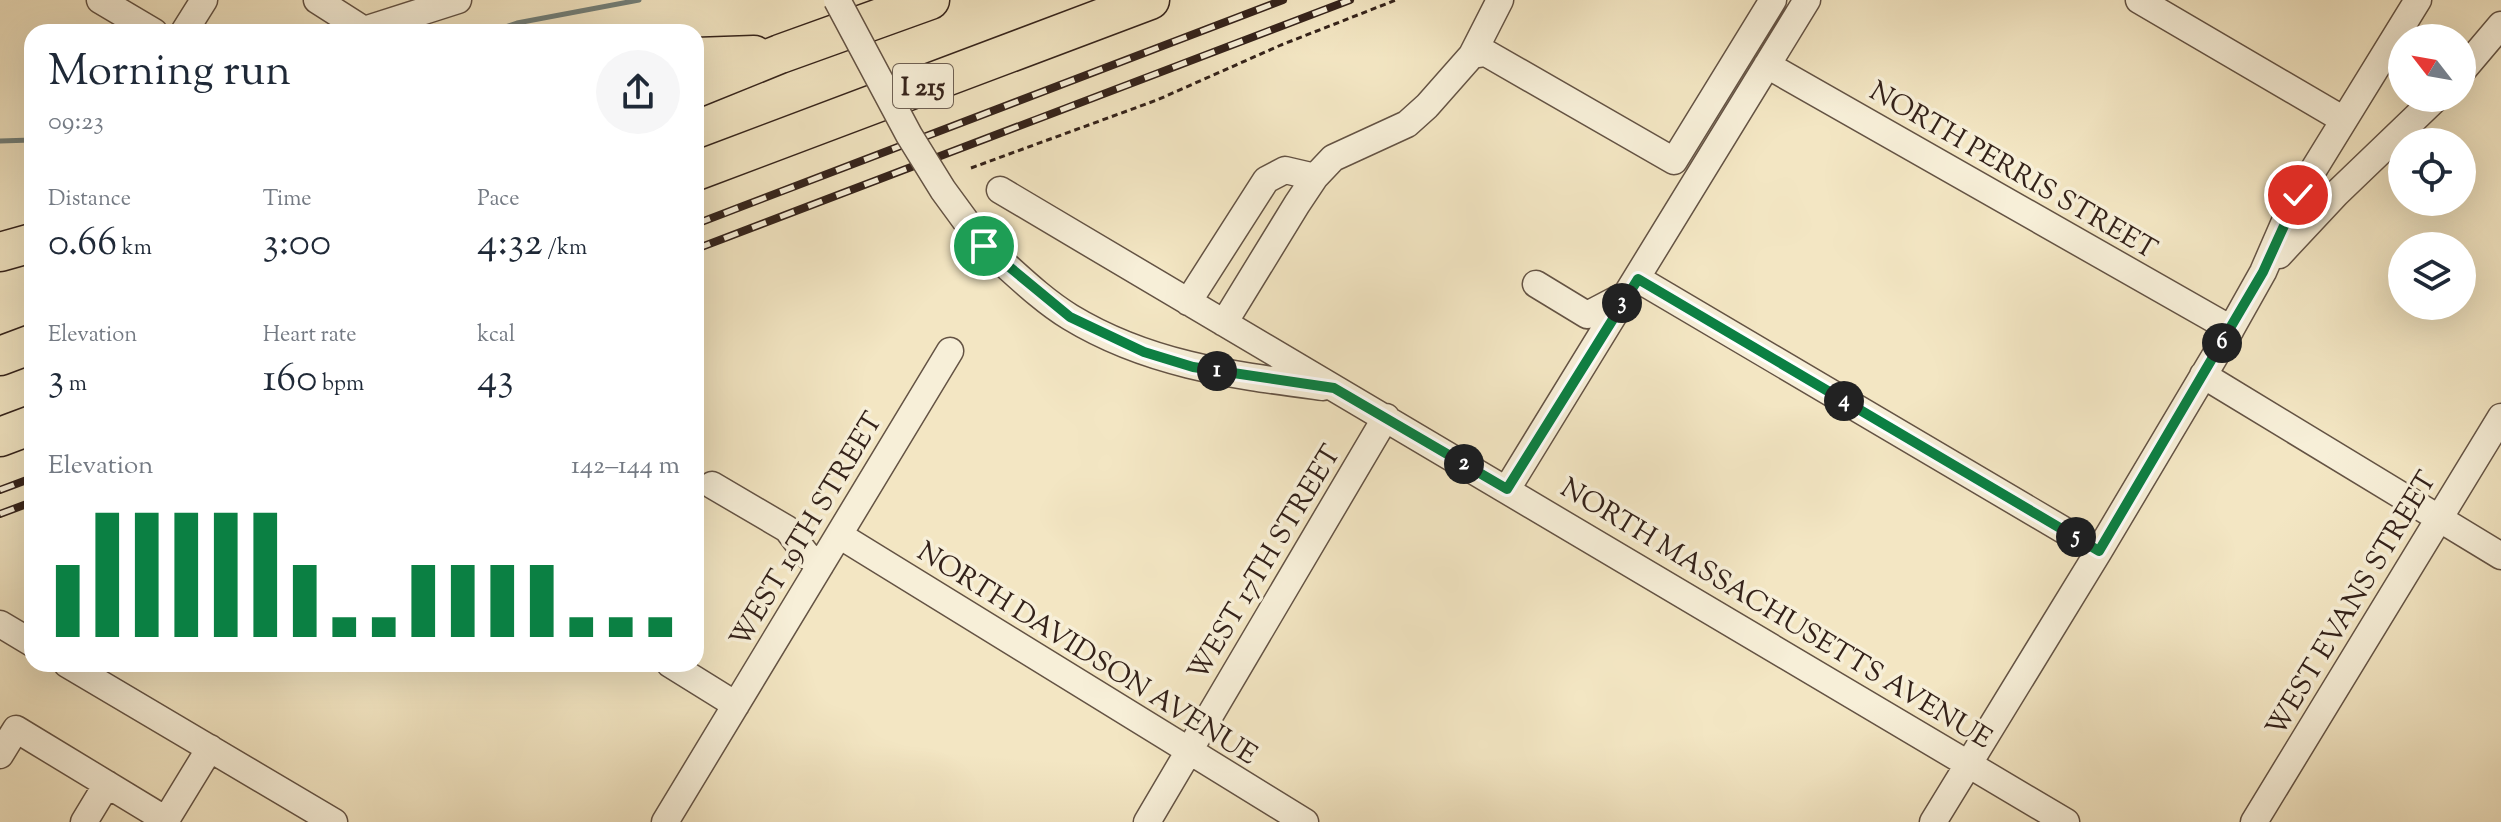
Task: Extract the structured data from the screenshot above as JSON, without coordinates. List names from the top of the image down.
{
  "streets": {
    "highway": ["I 215"],
    "street": [
      "NORTH PERRIS STREET",
      "WEST 19TH STREET",
      "WEST 17TH STREET",
      "WEST EVANS STREET",
      "NORTH MASSACHUSETTS AVENUE",
      "NORTH DAVIDSON AVENUE"
    ]
  },
  "crossings": [
    ["WEST 19TH STREET", "NORTH DAVIDSON AVENUE"],
    ["WEST 17TH STREET", "NORTH MASSACHUSETTS AVENUE"],
    ["WEST 17TH STREET", "NORTH DAVIDSON AVENUE"]
  ],
  "north": "top left",
  "page": {
    "heading": ["Morning run", "09:23"],
    "stats": [
      ["Distance", "0.66 km"],
      ["Time", "3:00"],
      ["Pace", "4:32 /km"],
      ["Elevation", "3 m"],
      ["Heart rate", "160 bpm"],
      ["kcal", "43"]
    ],
    "pins": [
      "3",
      "6",
      "1",
      "4",
      "2",
      "5"
    ],
    "chart": ["Elevation", "142–144 m"]
  }
}
